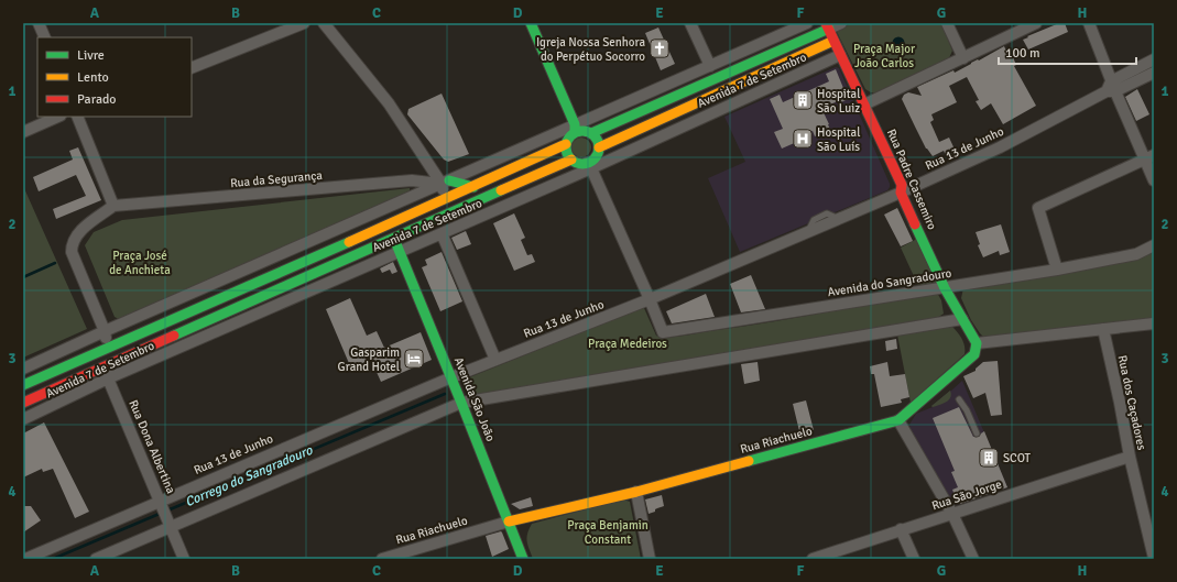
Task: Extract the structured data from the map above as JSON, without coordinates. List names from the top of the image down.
{
  "streets": {
    "main road": [
      "Avenida 7 de Setembro",
      "Rua Padre Cassemiro",
      "Avenida São João",
      "Rua Riachuelo"
    ],
    "street": [
      "Rua 13 de Junho",
      "Rua da Segurança",
      "Avenida do Sangradouro",
      "Rua dos Caçadores",
      "Rua Dona Albertina",
      "Rua São Jorge"
    ]
  },
  "crossings": [
    ["Avenida 7 de Setembro", "Rua Padre Cassemiro"],
    ["Avenida 7 de Setembro", "Avenida São João"],
    ["Avenida 7 de Setembro", "Rua Dona Albertina"],
    ["Rua 13 de Junho", "Rua Padre Cassemiro"],
    ["Rua 13 de Junho", "Avenida do Sangradouro"],
    ["Rua 13 de Junho", "Avenida São João"],
    ["Rua 13 de Junho", "Rua Dona Albertina"],
    ["Rua Padre Cassemiro", "Avenida do Sangradouro"],
    ["Rua Padre Cassemiro", "Rua Riachuelo"],
    ["Avenida São João", "Rua Riachuelo"],
    ["Rua dos Caçadores", "Rua São Jorge"]
  ],
  "water": ["Corrego do Sangradouro"],
  "parks": [
    "Praça Major João Carlos",
    "Praça José de Anchieta",
    "Praça Medeiros",
    "Praça Benjamin Constant"
  ],
  "places": {
    "church": ["Igreja Nossa Senhora do Perpétuo Socorro"],
    "building": ["Hospital São Luiz", "SCOT"],
    "hospital": ["Hospital São Luís"],
    "hotel": ["Gasparim Grand Hotel"]
  },
  "legend": ["Livre", "Lento", "Parado"],
  "scale_bar": "100 m",
  "grid": {
    "columns": [
      "A",
      "B",
      "C",
      "D",
      "E",
      "F",
      "G",
      "H"
    ],
    "rows": [
      "1",
      "2",
      "3",
      "4"
    ]
  }
}
